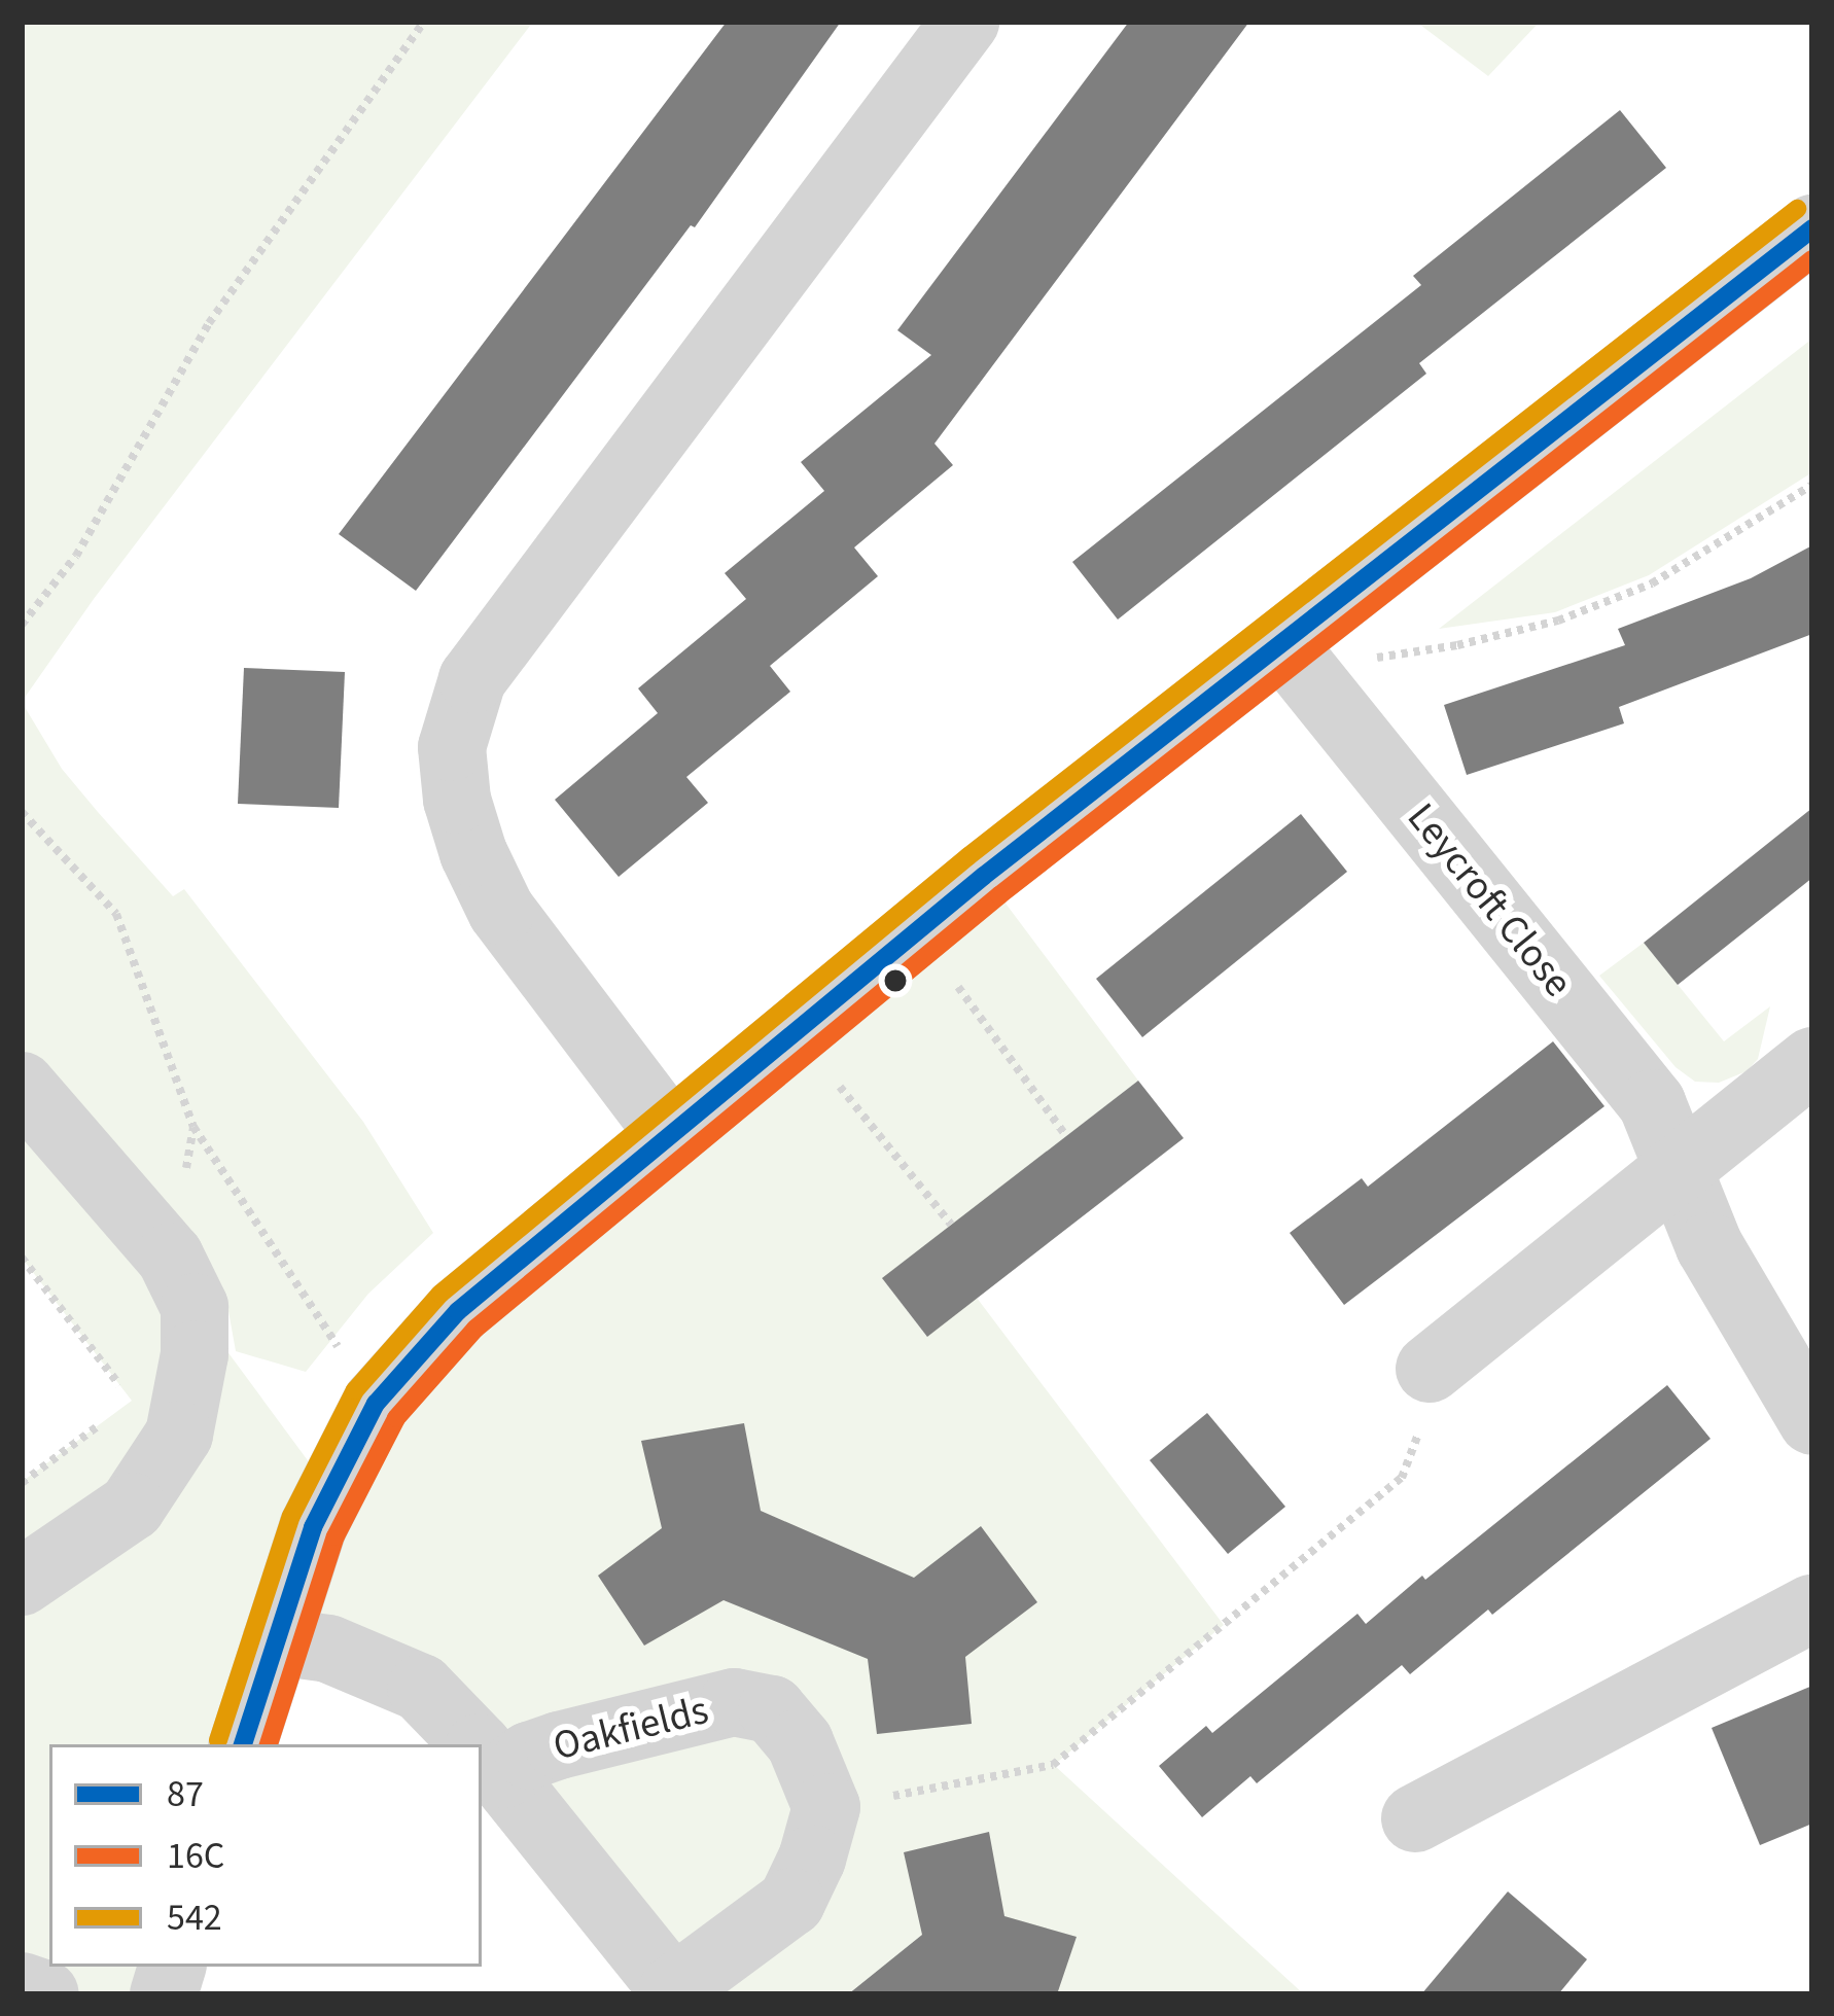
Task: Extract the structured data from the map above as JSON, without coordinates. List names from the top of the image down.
{
  "streets": {
    "street": ["Leycroft Close", "Oakfields"]
  },
  "lines": ["transit line 542", "transit line 87", "transit line 16C"],
  "legend": ["87", "16C", "542"]
}
